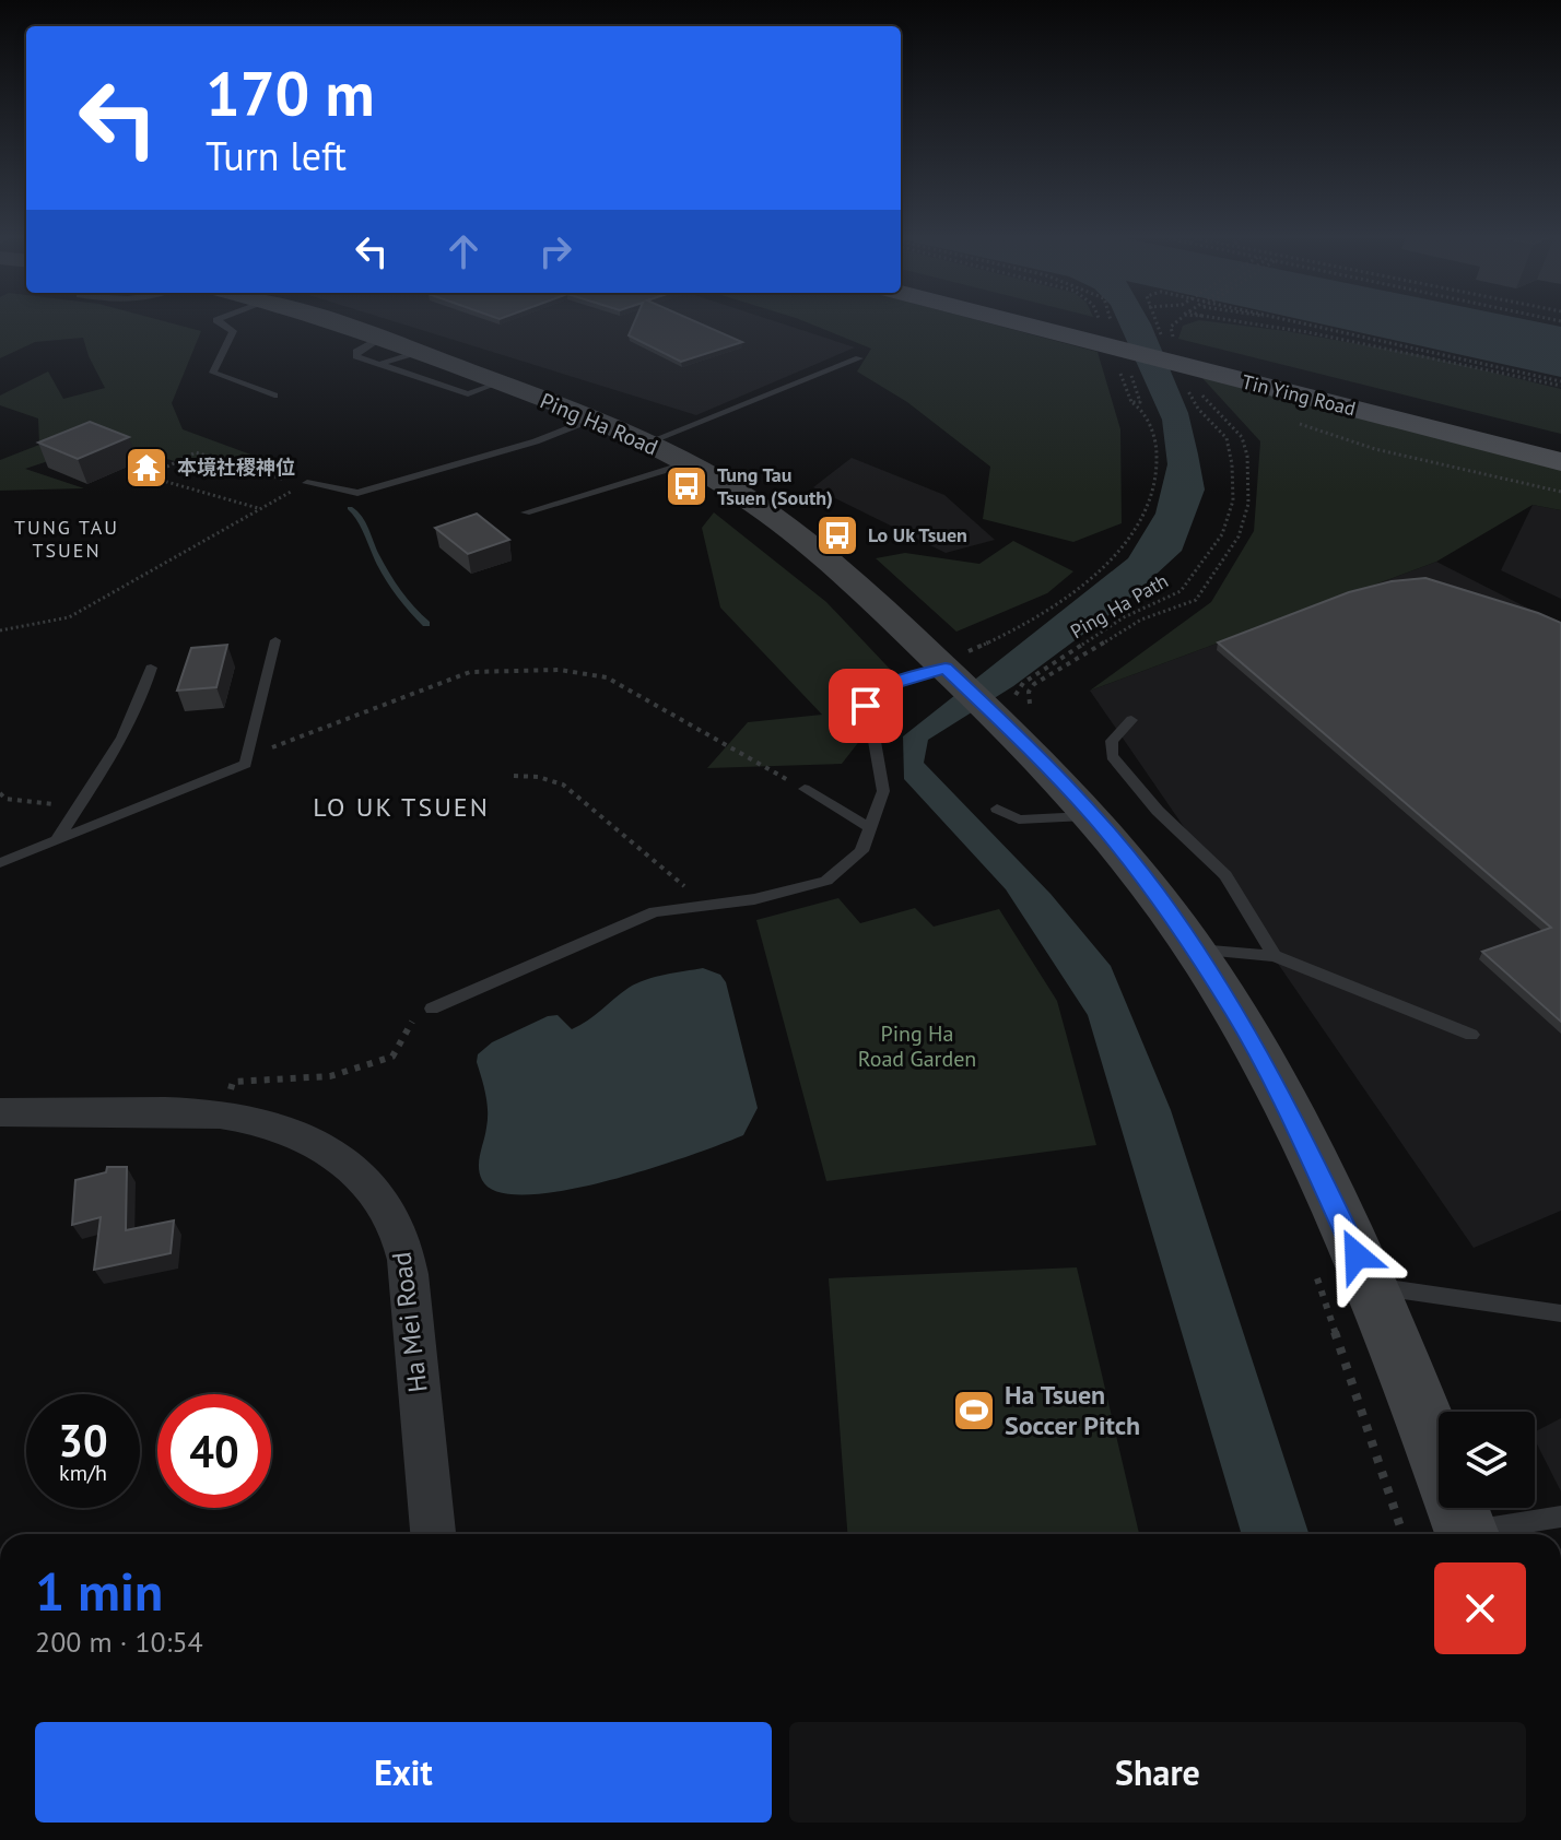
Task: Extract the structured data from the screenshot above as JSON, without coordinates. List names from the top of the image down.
{
  "streets": {
    "main road": ["Tin Ying Road"],
    "street": ["Ping Ha Road", "Ha Mei Road"],
    "path": ["Ping Ha Path"]
  },
  "crossings": [
    ["Ping Ha Road", "Ping Ha Path"]
  ],
  "districts": ["TUNG TAU TSUEN", "LO UK TSUEN"],
  "parks": ["Ping Ha Road Garden"],
  "places": {
    "temple": ["本境社稷神位"],
    "bus stop": ["Tung Tau Tsuen (South)", "Lo Uk Tsuen"],
    "sports": ["Ha Tsuen Soccer Pitch"]
  },
  "page": {
    "turn": ["170 m", "Turn left"],
    "speed": "30 km/h",
    "limit": "40",
    "heading": ["1 min", "200 m · 10:54"],
    "buttons": ["Exit", "Share"]
  }
}
